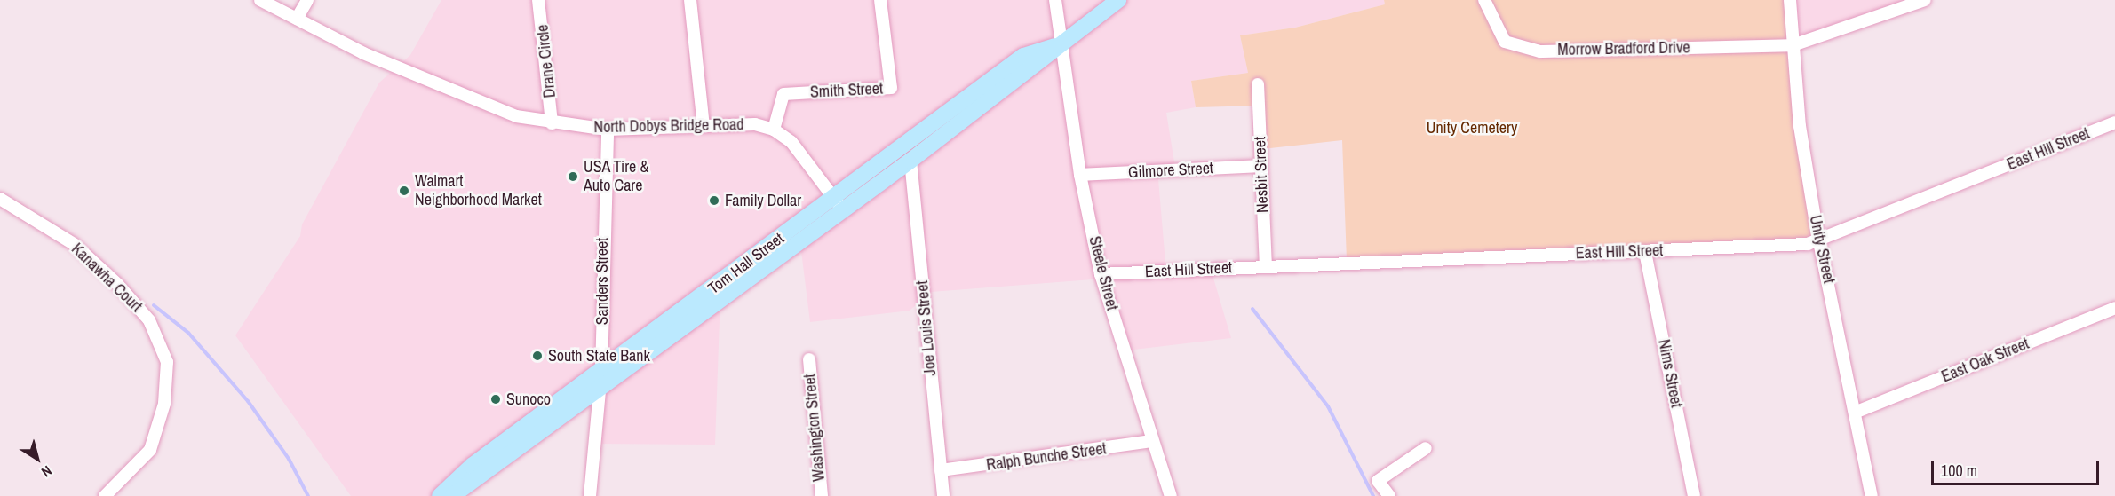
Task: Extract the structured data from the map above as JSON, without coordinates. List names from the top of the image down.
{
  "streets": {
    "main road": ["Tom Hall Street"],
    "street": [
      "Morrow Bradford Drive",
      "Drane Circle",
      "Smith Street",
      "North Dobys Bridge Road",
      "East Hill Street",
      "Gilmore Street",
      "Nesbit Street",
      "Unity Street",
      "Steele Street",
      "Kanawha Court",
      "Sanders Street",
      "Joe Louis Street",
      "East Oak Street",
      "Nims Street",
      "Washington Street",
      "Ralph Bunche Street"
    ]
  },
  "crossings": [
    ["Morrow Bradford Drive", "Unity Street"],
    ["Drane Circle", "North Dobys Bridge Road"],
    ["Smith Street", "North Dobys Bridge Road"],
    ["North Dobys Bridge Road", "Tom Hall Street"],
    ["North Dobys Bridge Road", "Sanders Street"],
    ["East Hill Street", "Nesbit Street"],
    ["East Hill Street", "Unity Street"],
    ["East Hill Street", "Steele Street"],
    ["East Hill Street", "Nims Street"],
    ["Gilmore Street", "Nesbit Street"],
    ["Gilmore Street", "Steele Street"],
    ["Unity Street", "East Oak Street"],
    ["Tom Hall Street", "Steele Street"],
    ["Tom Hall Street", "Sanders Street"],
    ["Tom Hall Street", "Joe Louis Street"],
    ["Steele Street", "Ralph Bunche Street"],
    ["Joe Louis Street", "Ralph Bunche Street"]
  ],
  "parks": ["Unity Cemetery"],
  "places": [
    "USA Tire & Auto Care",
    "Walmart Neighborhood Market",
    "Family Dollar",
    "South State Bank",
    "Sunoco"
  ],
  "scale_bar": "100 m",
  "north": "bottom right"
}
